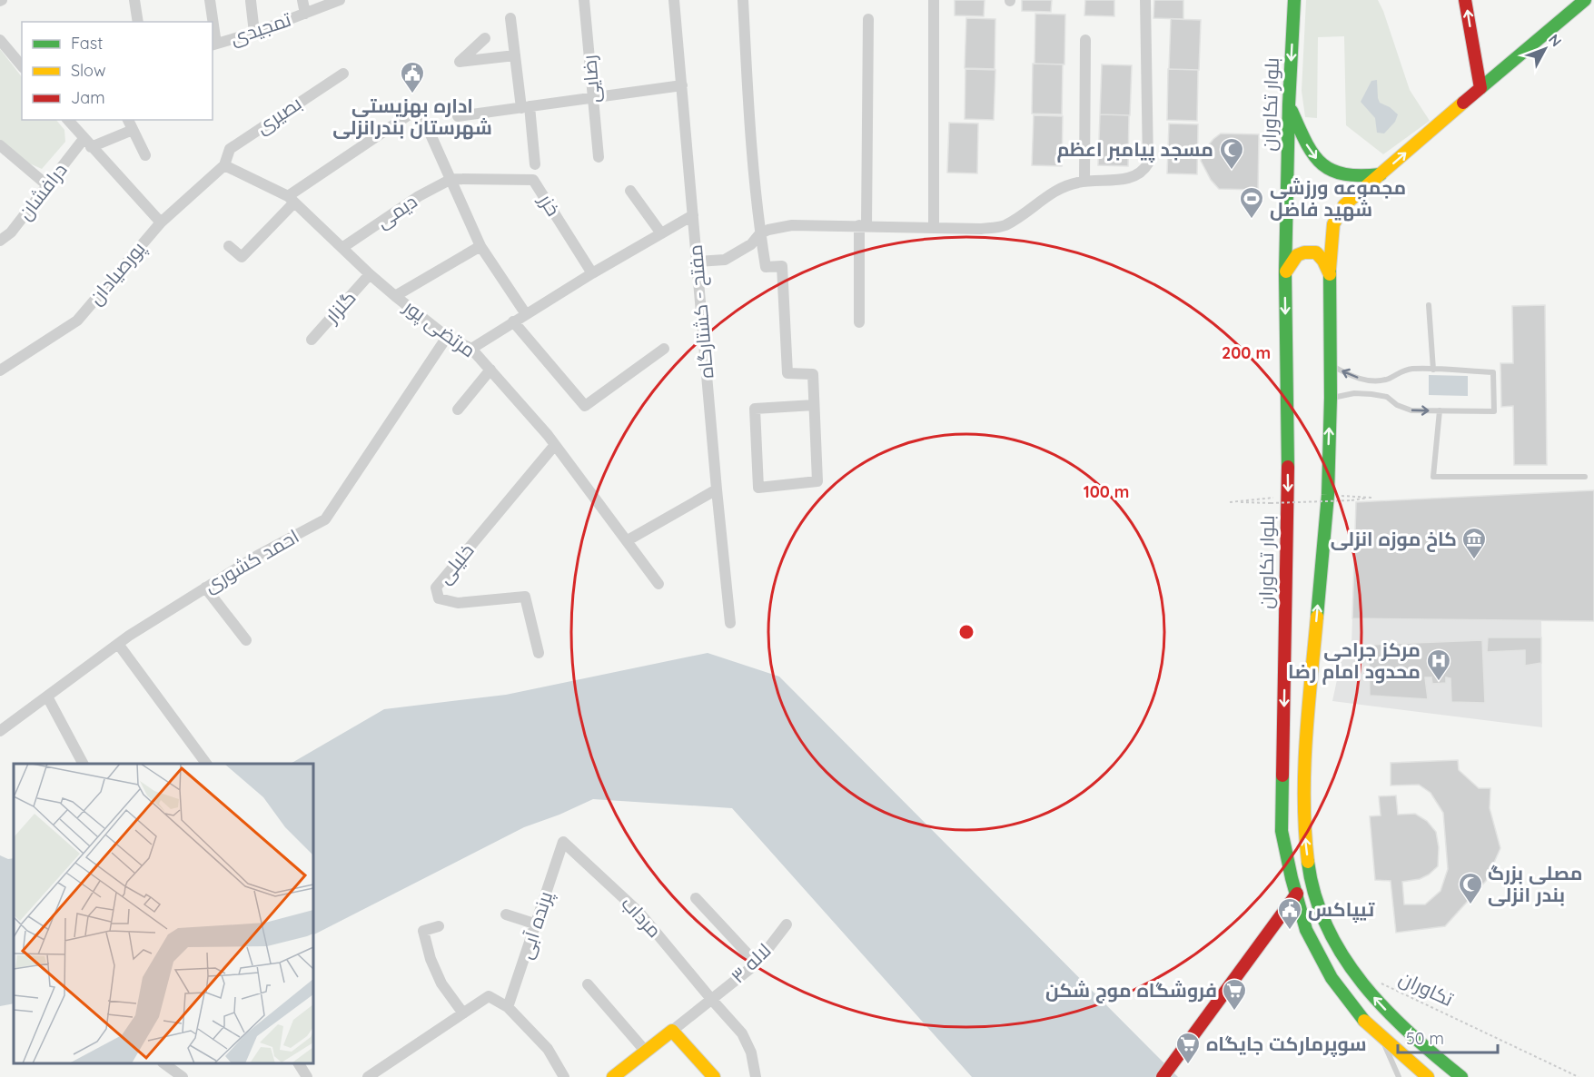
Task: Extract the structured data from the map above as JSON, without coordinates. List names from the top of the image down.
{
  "streets": {
    "main road": ["بلوار تکاوران"],
    "street": [
      "تمجیدی",
      "رضایی",
      "بصیری",
      "درافشان",
      "خزر",
      "دیمی",
      "پورصیادان",
      "گلزار",
      "مفتح - کشتارگاه",
      "مرتضی پور",
      "احمد کشوری",
      "خلیلی",
      "مرداب",
      "پرنده آبی",
      "لاله ۳"
    ],
    "path": ["تکاوران"]
  },
  "crossings": [
    ["بصیری", "پورصیادان"],
    ["بصیری", "مرتضی پور"],
    ["خزر", "دیمی"],
    ["دیمی", "مرتضی پور"],
    ["پورصیادان", "مرتضی پور"],
    ["گلزار", "مرتضی پور"],
    ["مرتضی پور", "احمد کشوری"],
    ["مرتضی پور", "خلیلی"],
    ["مرداب", "پرنده آبی"],
    ["مرداب", "لاله ۳"]
  ],
  "places": {
    "public building": ["اداره بهزیستی شهرستان بندرانزلی", "تیپاکس"],
    "mosque": ["مسجد پیامبر اعظم", "مصلی بزرگ بندر انزلی"],
    "sports": ["مجموعه ورزشی شهید فاضل"],
    "museum": ["کاخ موزه انزلی"],
    "hospital": ["مرکز جراحی محدود امام رضا"],
    "supermarket": ["فروشگاه موج شکن", "سوپرمارکت جایگاه"]
  },
  "legend": ["Fast", "Slow", "Jam"],
  "scale_bar": "50 m",
  "north": "top right",
  "rings": ["200 m", "100 m"]
}
